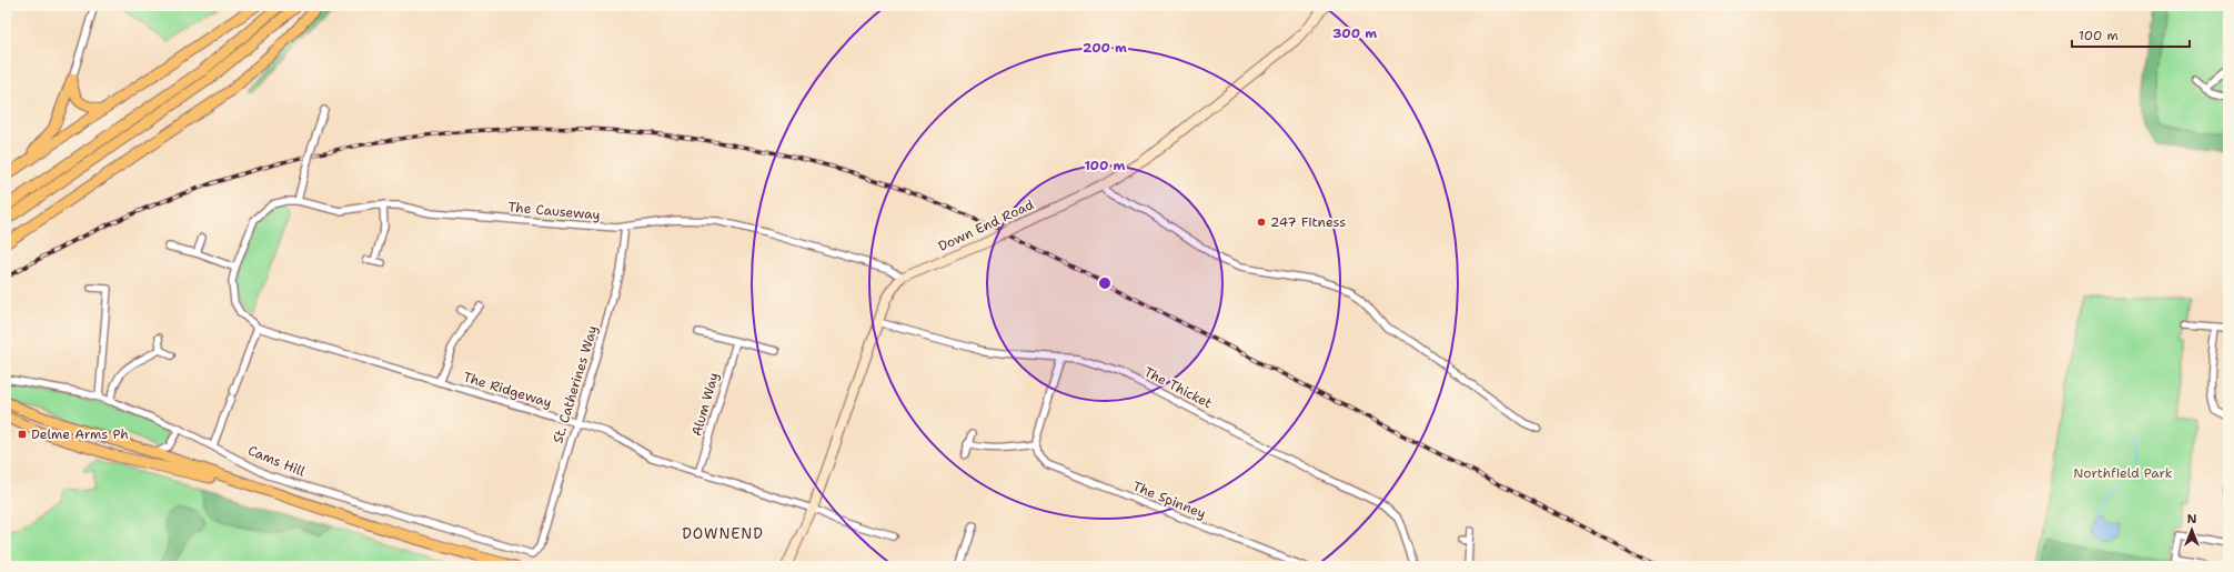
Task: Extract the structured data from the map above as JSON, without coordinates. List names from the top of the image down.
{
  "streets": {
    "street": [
      "The Causeway",
      "Down End Road",
      "St. Catherines Way",
      "The Thicket",
      "The Ridgeway",
      "Alum Way",
      "Cams Hill",
      "The Spinney"
    ]
  },
  "crossings": [
    ["The Causeway", "Down End Road"],
    ["The Causeway", "St. Catherines Way"],
    ["The Causeway", "The Ridgeway"],
    ["Down End Road", "The Thicket"],
    ["Down End Road", "The Ridgeway"],
    ["St. Catherines Way", "The Ridgeway"],
    ["St. Catherines Way", "Cams Hill"],
    ["The Ridgeway", "Alum Way"]
  ],
  "districts": ["DOWNEND"],
  "parks": ["Northfield Park"],
  "places": {
    "other": ["247 Fitness"],
    "transit": ["Delme Arms Ph"]
  },
  "scale_bar": "100 m",
  "north": "top",
  "rings": ["300 m", "200 m", "100 m"]
}
